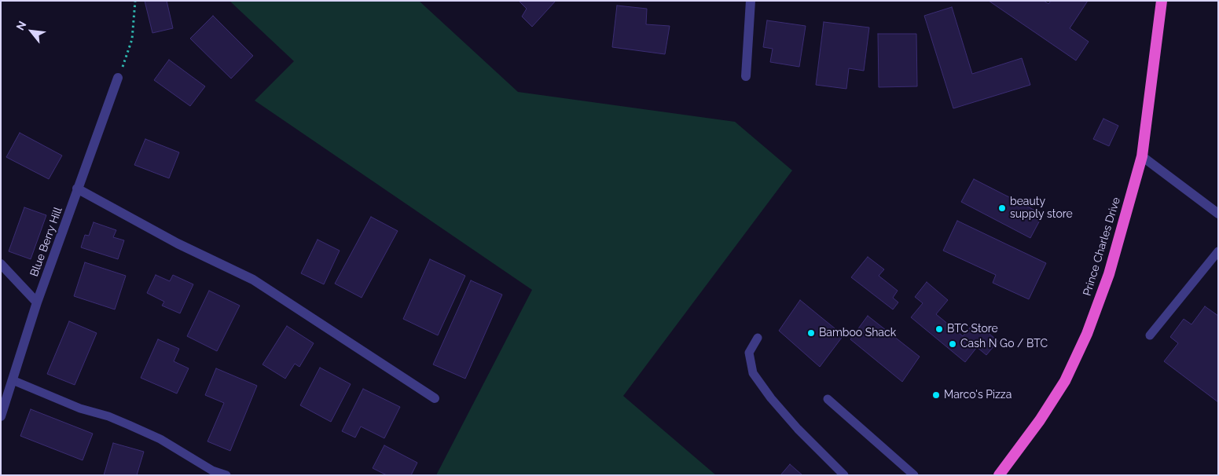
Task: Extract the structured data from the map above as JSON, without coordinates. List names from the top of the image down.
{
  "streets": {
    "highway": ["Prince Charles Drive"],
    "street": ["Blue Berry Hill"]
  },
  "places": [
    "beauty supply store",
    "BTC Store",
    "Bamboo Shack",
    "Cash N Go / BTC",
    "Marco's Pizza"
  ],
  "north": "top left"
}
